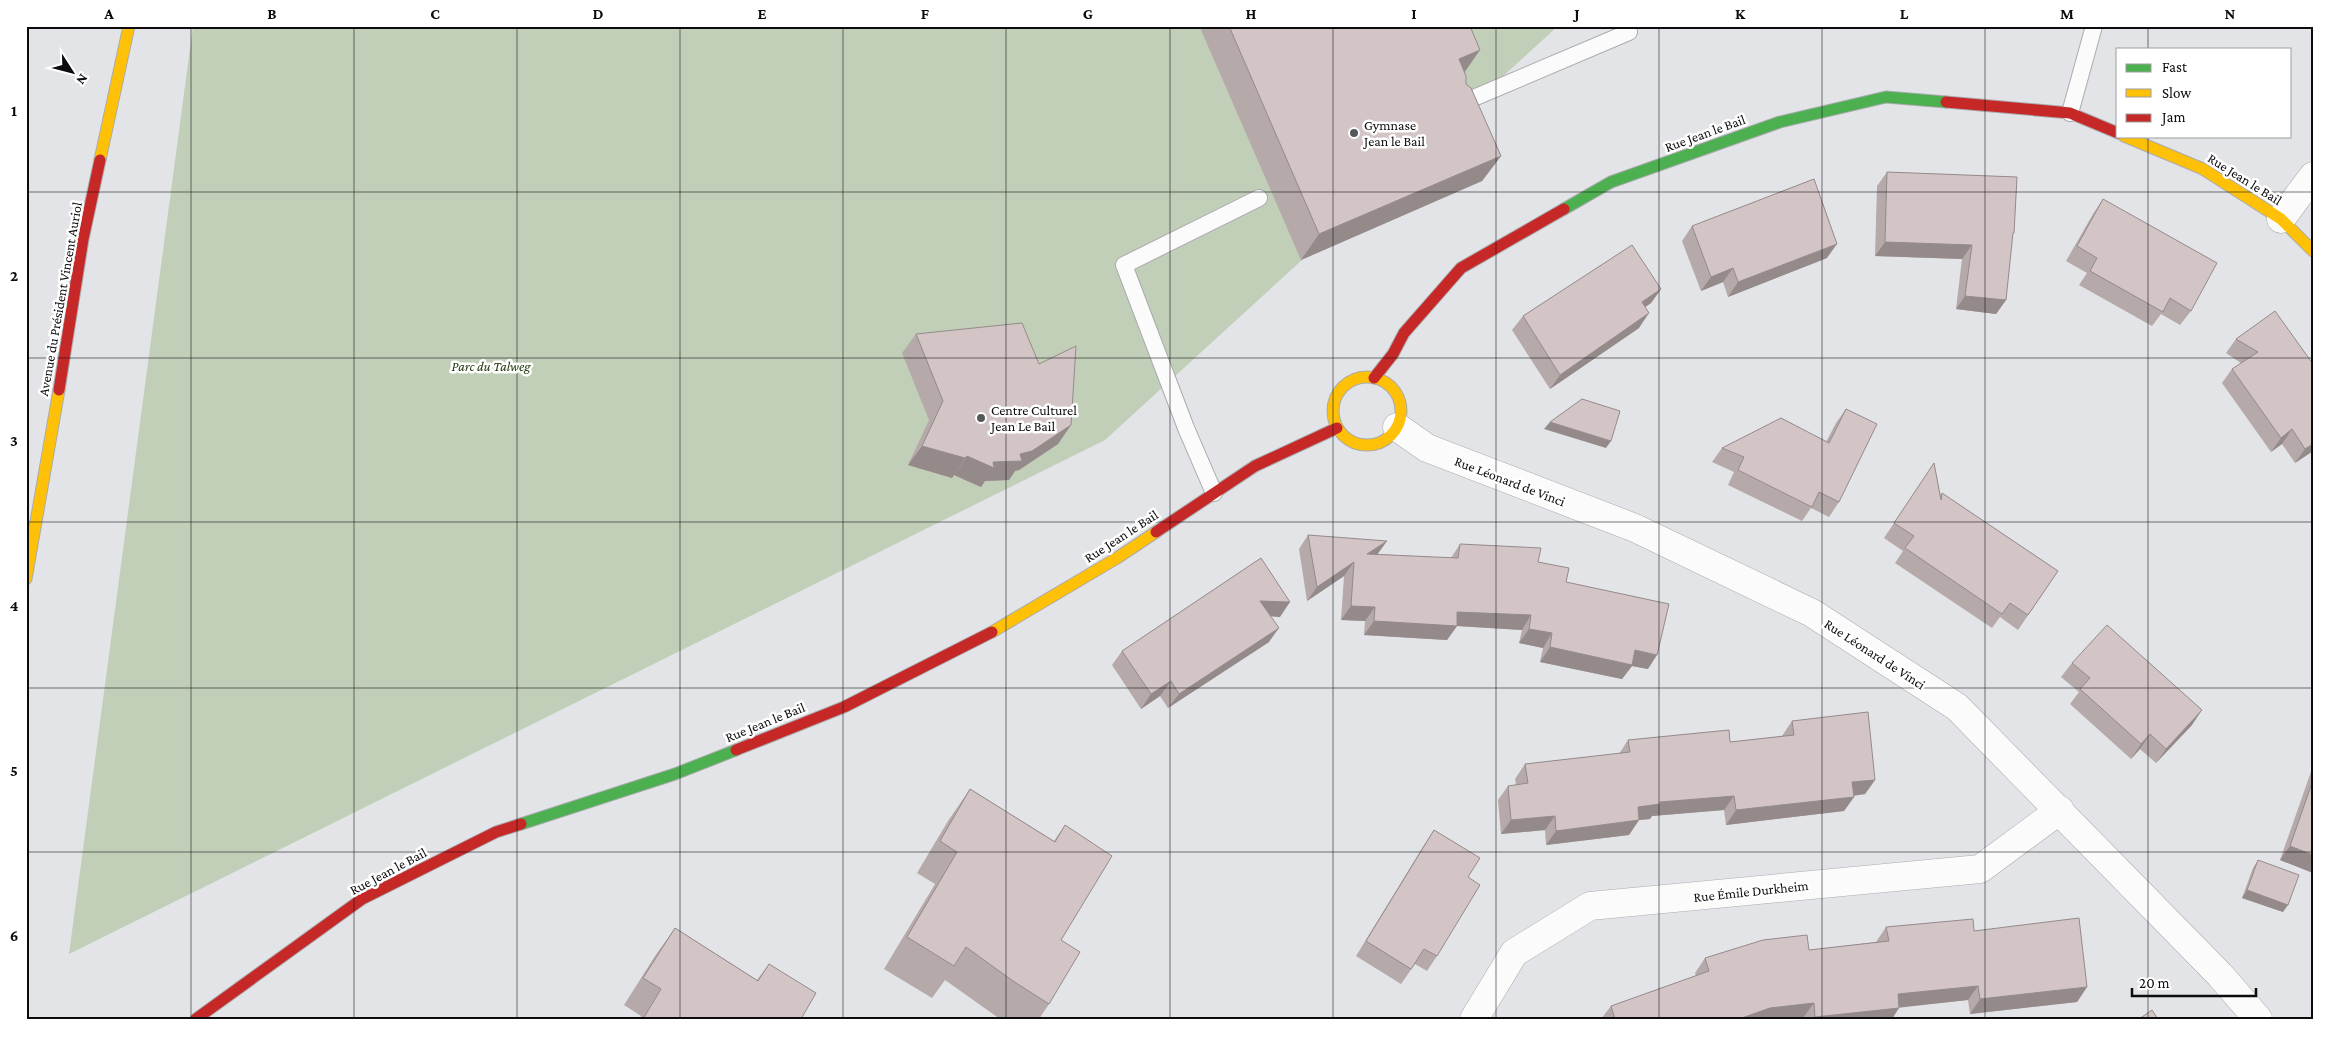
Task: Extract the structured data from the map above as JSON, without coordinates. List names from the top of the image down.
{
  "streets": {
    "street": [
      "Rue Jean le Bail",
      "Avenue du Président Vincent Auriol",
      "Rue Léonard de Vinci",
      "Rue Émile Durkheim"
    ]
  },
  "crossings": [
    ["Rue Jean le Bail", "Rue Léonard de Vinci"],
    ["Rue Léonard de Vinci", "Rue Émile Durkheim"]
  ],
  "parks": ["Parc du Talweg"],
  "places": ["Gymnase Jean le Bail", "Centre Culturel Jean Le Bail"],
  "legend": ["Fast", "Slow", "Jam"],
  "scale_bar": "20 m",
  "north": "bottom right",
  "grid": {
    "columns": [
      "A",
      "B",
      "C",
      "D",
      "E",
      "F",
      "G",
      "H",
      "I",
      "J",
      "K",
      "L",
      "M",
      "N"
    ],
    "rows": [
      "1",
      "2",
      "3",
      "4",
      "5",
      "6"
    ]
  }
}
